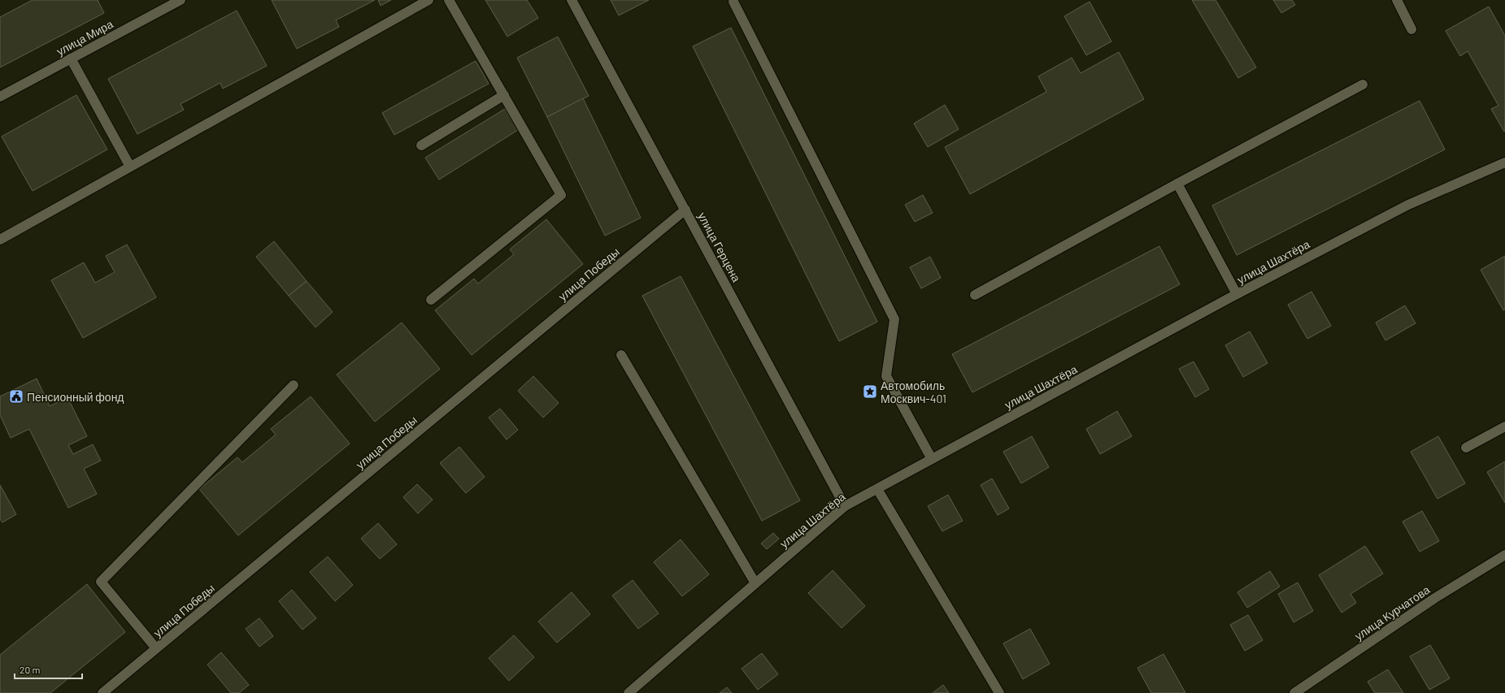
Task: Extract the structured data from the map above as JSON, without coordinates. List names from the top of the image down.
{
  "streets": {
    "street": [
      "улица Мира",
      "улица Герцена",
      "улица Шахтёра",
      "улица Победы",
      "улица Курчатова"
    ]
  },
  "crossings": [
    ["улица Герцена", "улица Шахтёра"],
    ["улица Герцена", "улица Победы"]
  ],
  "places": {
    "place": ["Автомобиль Москвич-401"],
    "public building": ["Пенсионный фонд"]
  },
  "scale_bar": "20 m"
}
